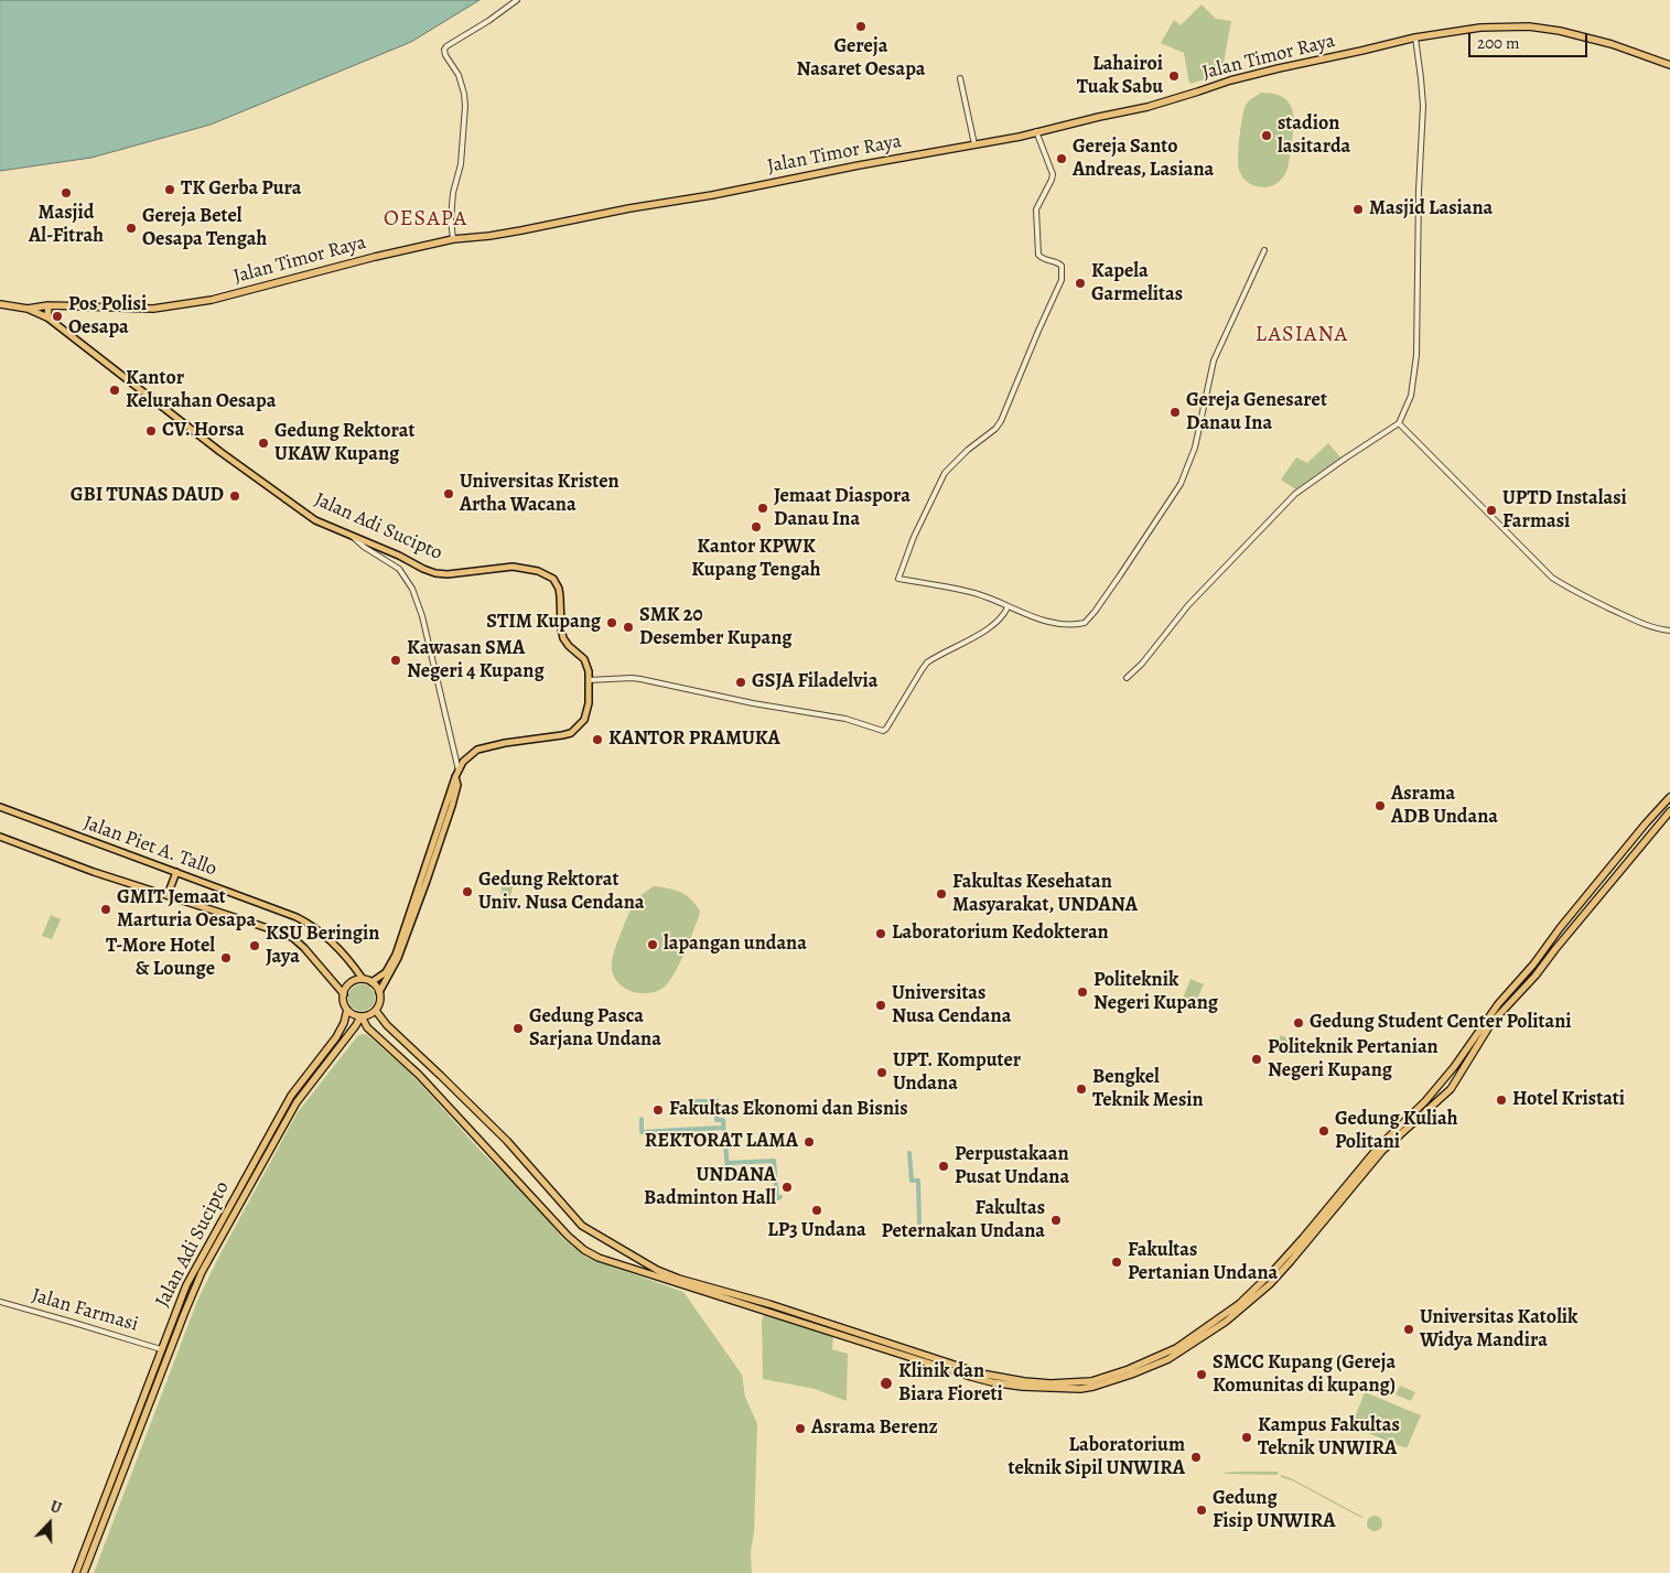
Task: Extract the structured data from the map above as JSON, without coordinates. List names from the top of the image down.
{
  "streets": {
    "highway": ["Jalan Timor Raya", "Jalan Adi Sucipto"],
    "main road": ["Jalan Piet A. Tallo"],
    "street": ["Jalan Farmasi"]
  },
  "crossings": [
    ["Jalan Adi Sucipto", "Jalan Piet A. Tallo"],
    ["Jalan Adi Sucipto", "Jalan Farmasi"]
  ],
  "districts": ["OESAPA", "LASIANA"],
  "places": [
    "Gereja Nasaret Oesapa",
    "Lahairoi Tuak Sabu",
    "stadion lasitarda",
    "Gereja Santo Andreas, Lasiana",
    "TK Gerba Pura",
    "Masjid Al-Fitrah",
    "Masjid Lasiana",
    "Gereja Betel Oesapa Tengah",
    "Kapela Garmelitas",
    "Pos Polisi Oesapa",
    "Kantor Kelurahan Oesapa",
    "Gereja Genesaret Danau Ina",
    "CV. Horsa",
    "Gedung Rektorat UKAW Kupang",
    "Universitas Kristen Artha Wacana",
    "GBI TUNAS DAUD",
    "Jemaat Diaspora Danau Ina",
    "UPTD Instalasi Farmasi",
    "Kantor KPWK Kupang Tengah",
    "STIM Kupang",
    "SMK 20 Desember Kupang",
    "Kawasan SMA Negeri 4 Kupang",
    "GSJA Filadelvia",
    "KANTOR PRAMUKA",
    "Asrama ADB Undana",
    "Gedung Rektorat Univ. Nusa Cendana",
    "Fakultas Kesehatan Masyarakat, UNDANA",
    "GMIT Jemaat Marturia Oesapa",
    "Laboratorium Kedokteran",
    "lapangan undana",
    "KSU Beringin Jaya",
    "T-More Hotel & Lounge",
    "Politeknik Negeri Kupang",
    "Universitas Nusa Cendana",
    "Gedung Student Center Politani",
    "Gedung Pasca Sarjana Undana",
    "Politeknik Pertanian Negeri Kupang",
    "UPT. Komputer Undana",
    "Bengkel Teknik Mesin",
    "Hotel Kristati",
    "Fakultas Ekonomi dan Bisnis",
    "Gedung Kuliah Politani",
    "REKTORAT LAMA",
    "Perpustakaan Pusat Undana",
    "UNDANA Badminton Hall",
    "LP3 Undana",
    "Fakultas Peternakan Undana",
    "Fakultas Pertanian Undana",
    "Universitas Katolik Widya Mandira",
    "SMCC Kupang (Gereja Komunitas di kupang)",
    "Klinik dan Biara Fioreti",
    "Asrama Berenz",
    "Kampus Fakultas Teknik UNWIRA",
    "Laboratorium teknik Sipil UNWIRA",
    "Gedung Fisip UNWIRA"
  ],
  "scale_bar": "200 m",
  "north": "top"
}
